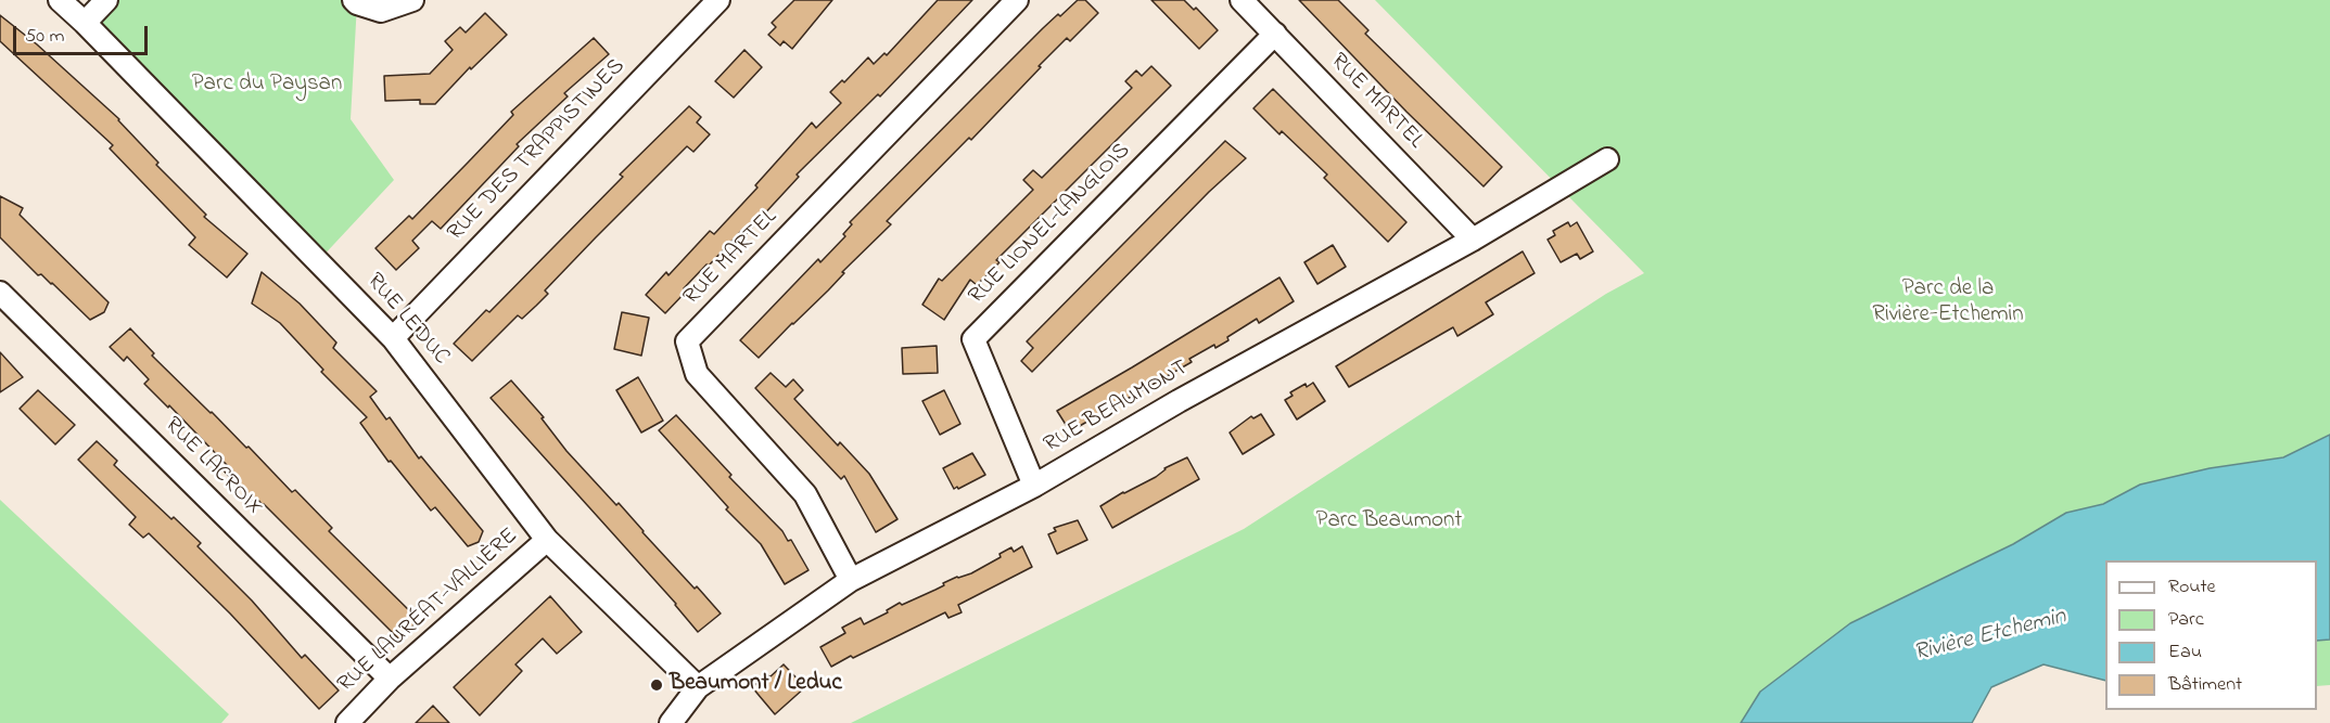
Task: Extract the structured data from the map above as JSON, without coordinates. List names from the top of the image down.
{
  "streets": {
    "street": [
      "RUE MARTEL",
      "RUE DES TRAPPISTINES",
      "RUE LIONEL-LANGLOIS",
      "RUE LEDUC",
      "RUE BEAUMONT",
      "RUE LACROIX",
      "RUE LAURÉAT-VALLIÈRE"
    ]
  },
  "crossings": [
    ["RUE MARTEL", "RUE LIONEL-LANGLOIS"],
    ["RUE MARTEL", "RUE BEAUMONT"],
    ["RUE DES TRAPPISTINES", "RUE LEDUC"],
    ["RUE LIONEL-LANGLOIS", "RUE BEAUMONT"],
    ["RUE LEDUC", "RUE BEAUMONT"],
    ["RUE LEDUC", "RUE LAURÉAT-VALLIÈRE"],
    ["RUE LACROIX", "RUE LAURÉAT-VALLIÈRE"]
  ],
  "water": ["Rivière Etchemin"],
  "parks": ["Parc du Paysan", "Parc de la Rivière-Etchemin", "Parc Beaumont"],
  "places": ["Beaumont / Leduc"],
  "legend": [
    "Route",
    "Parc",
    "Eau",
    "Bâtiment"
  ],
  "scale_bar": "50 m"
}
